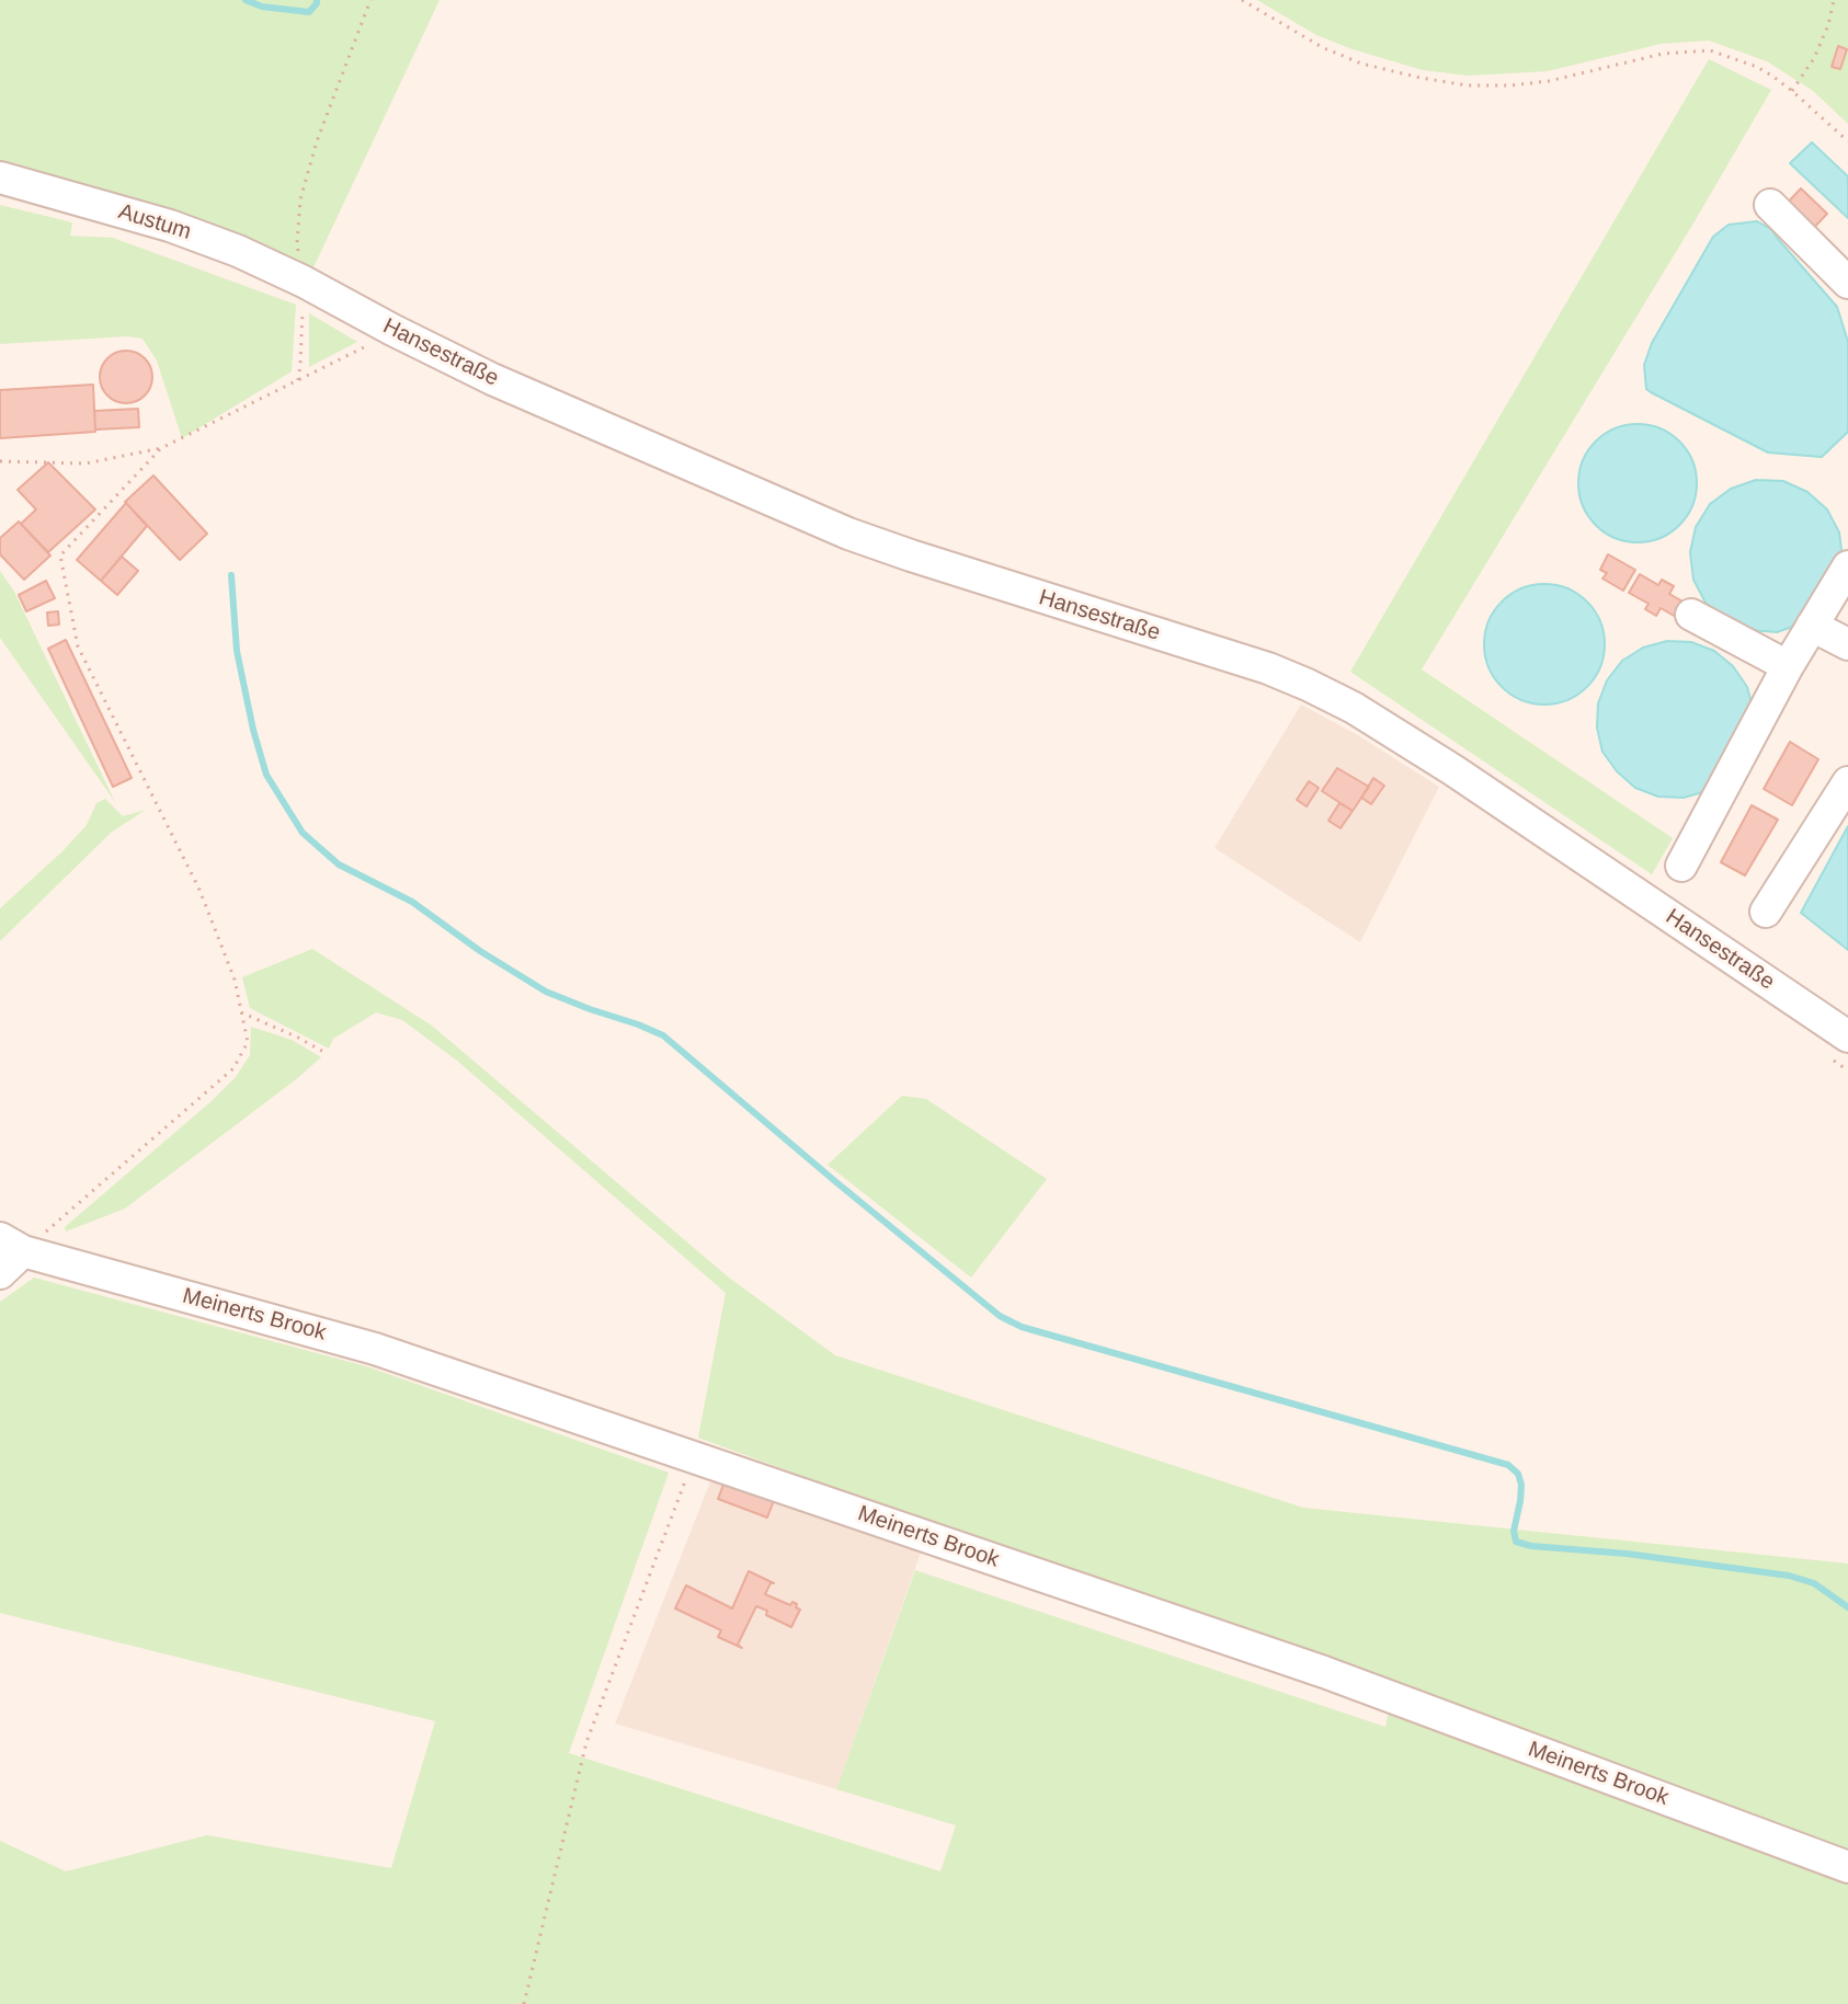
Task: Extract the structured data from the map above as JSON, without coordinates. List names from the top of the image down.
{
  "streets": {
    "street": ["Austum", "Hansestraße", "Meinerts Brook"]
  },
  "crossings": [
    ["Austum", "Hansestraße"]
  ]
}
